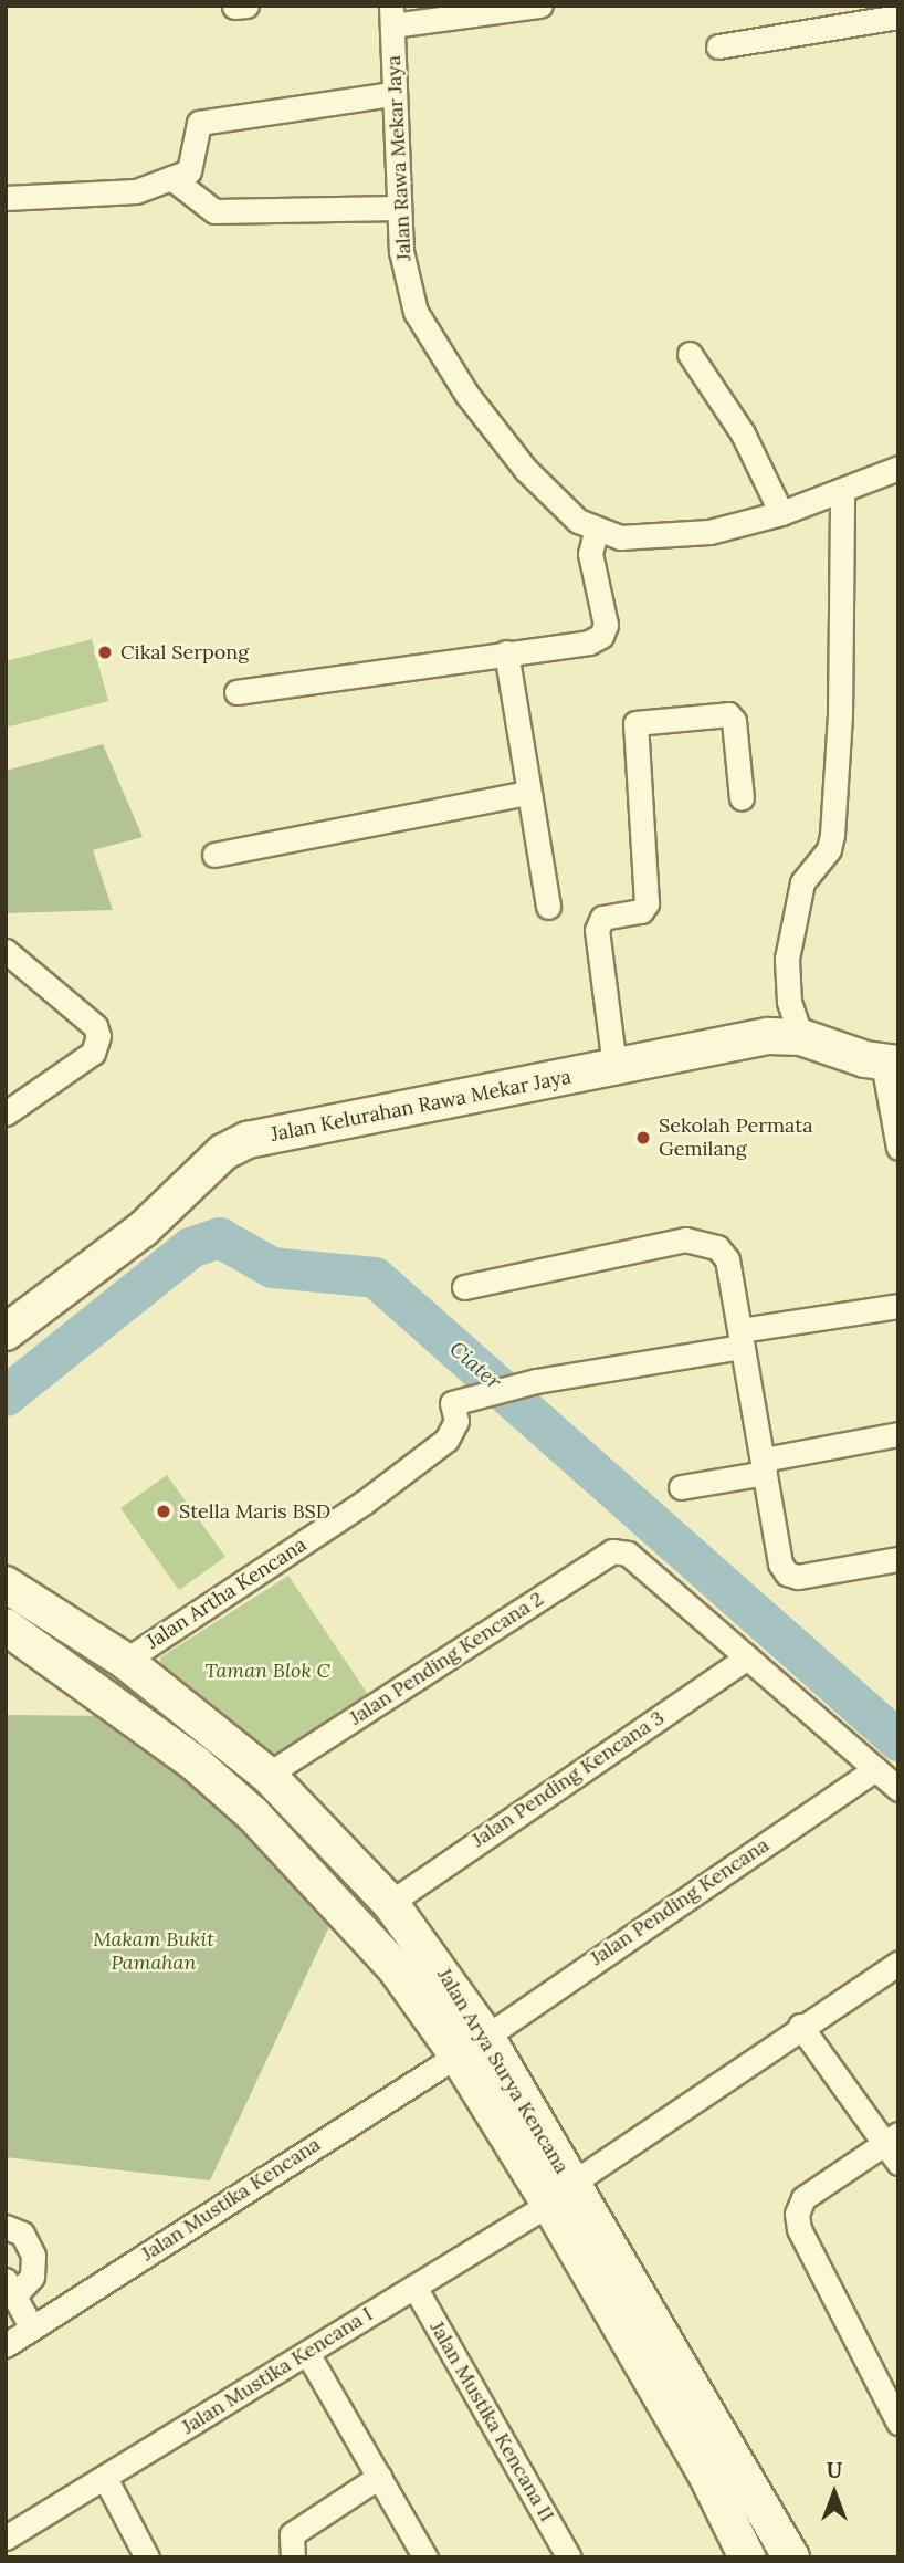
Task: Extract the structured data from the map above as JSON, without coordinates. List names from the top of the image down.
{
  "streets": {
    "street": [
      "Jalan Rawa Mekar Jaya",
      "Jalan Kelurahan Rawa Mekar Jaya",
      "Jalan Artha Kencana",
      "Jalan Pending Kencana 2",
      "Jalan Pending Kencana 3",
      "Jalan Pending Kencana",
      "Jalan Arya Surya Kencana",
      "Jalan Mustika Kencana",
      "Jalan Mustika Kencana I",
      "Jalan Mustika Kencana II"
    ]
  },
  "crossings": [
    ["Jalan Artha Kencana", "Jalan Arya Surya Kencana"],
    ["Jalan Pending Kencana 2", "Jalan Pending Kencana 3"],
    ["Jalan Pending Kencana 2", "Jalan Arya Surya Kencana"],
    ["Jalan Pending Kencana 3", "Jalan Arya Surya Kencana"],
    ["Jalan Pending Kencana", "Jalan Arya Surya Kencana"],
    ["Jalan Pending Kencana", "Jalan Mustika Kencana"],
    ["Jalan Arya Surya Kencana", "Jalan Mustika Kencana"],
    ["Jalan Arya Surya Kencana", "Jalan Mustika Kencana I"],
    ["Jalan Mustika Kencana I", "Jalan Mustika Kencana II"]
  ],
  "water": ["Ciater"],
  "parks": ["Taman Blok C", "Makam Bukit Pamahan"],
  "places": ["Cikal Serpong", "Sekolah Permata Gemilang", "Stella Maris BSD"],
  "north": "top"
}
